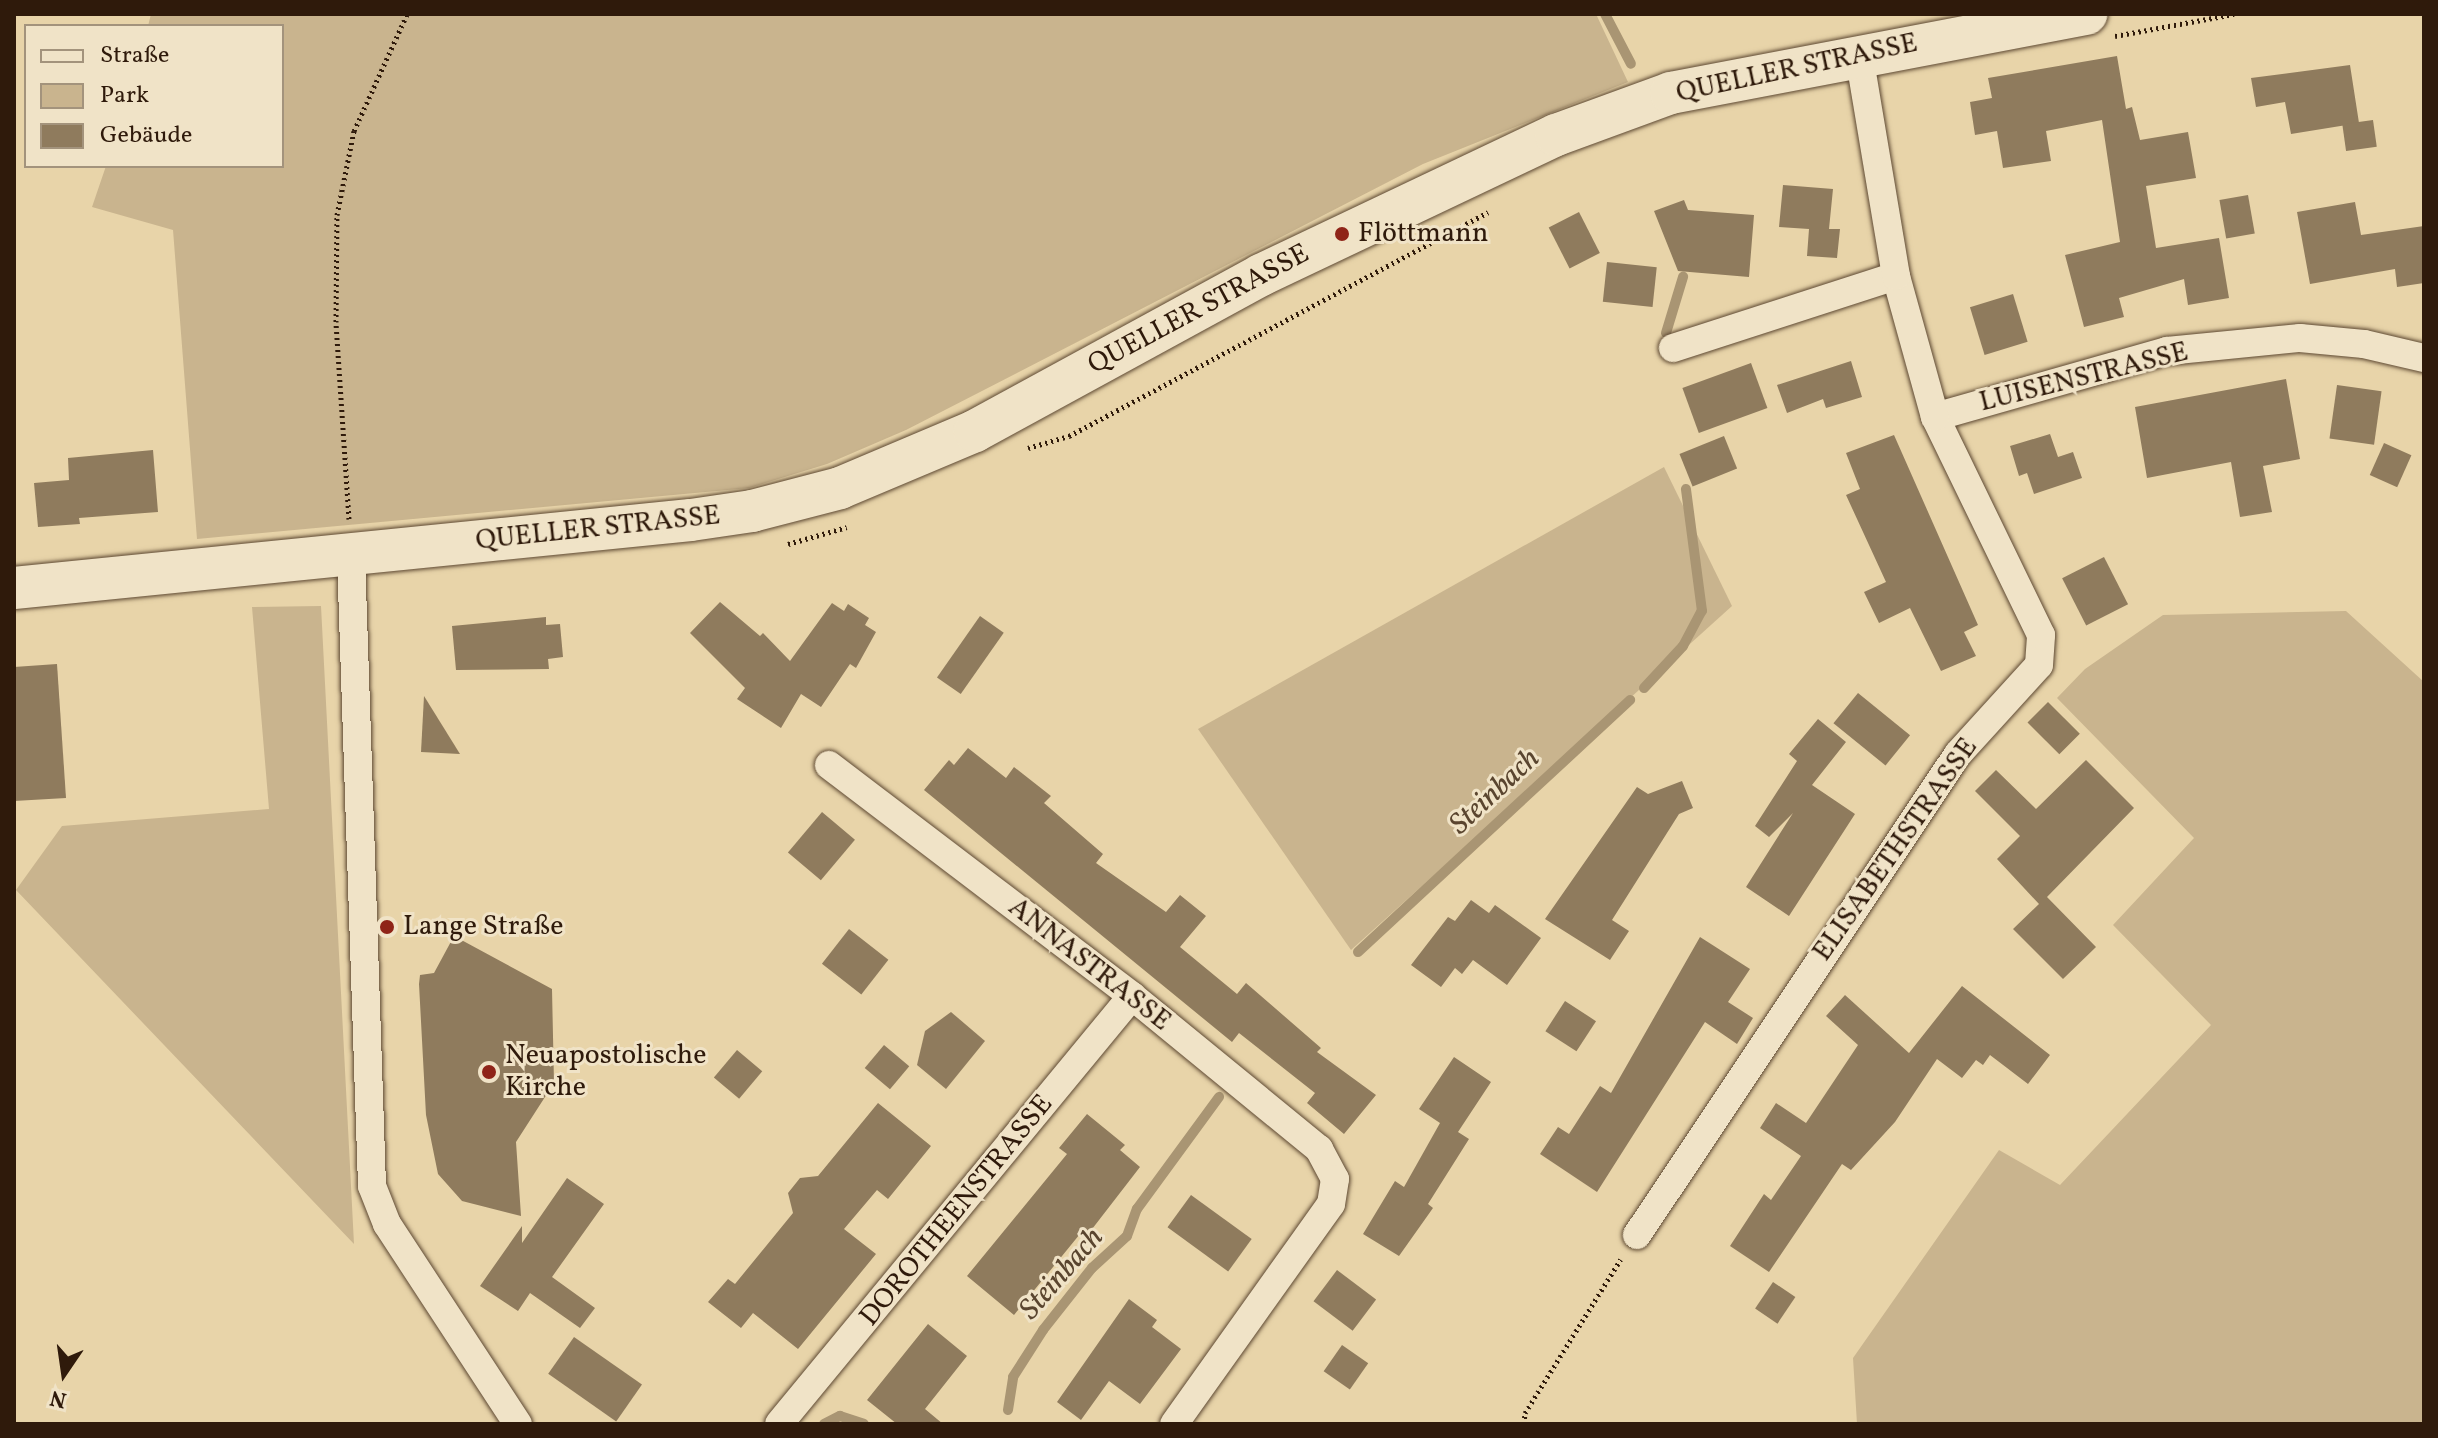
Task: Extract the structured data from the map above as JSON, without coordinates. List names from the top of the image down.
{
  "streets": {
    "street": [
      "QUELLER STRASSE",
      "LUISENSTRASSE",
      "ELISABETHSTRASSE",
      "ANNASTRASSE",
      "DOROTHEENSTRASSE"
    ]
  },
  "crossings": [
    ["QUELLER STRASSE", "ELISABETHSTRASSE"],
    ["LUISENSTRASSE", "ELISABETHSTRASSE"],
    ["ANNASTRASSE", "DOROTHEENSTRASSE"]
  ],
  "water": ["Steinbach"],
  "places": ["Flöttmann", "Lange Straße", "Neuapostolische Kirche"],
  "legend": ["Straße", "Park", "Gebäude"],
  "north": "bottom"
}
